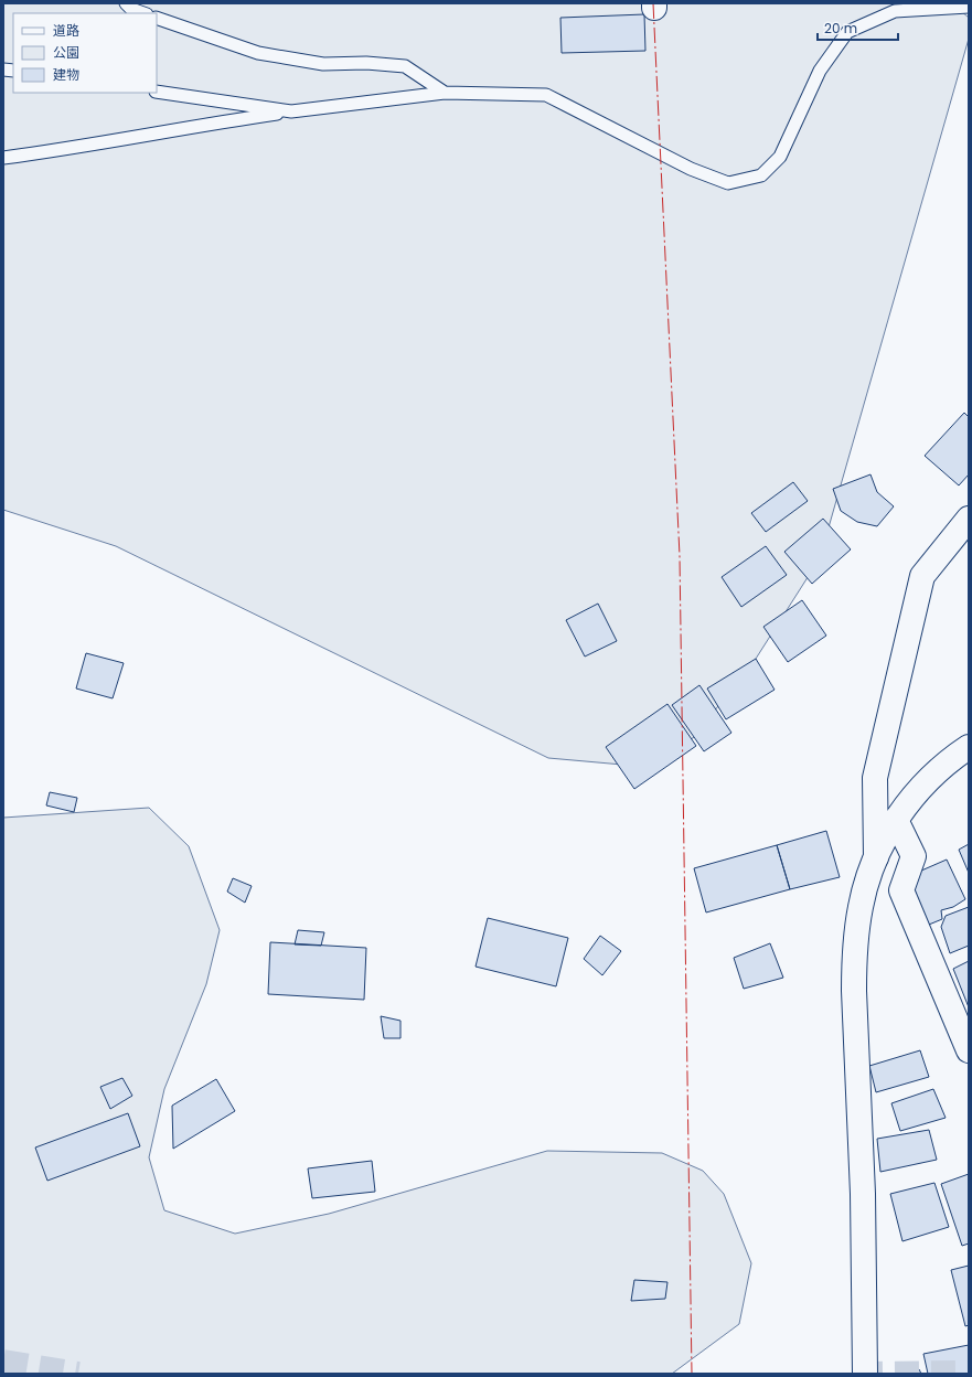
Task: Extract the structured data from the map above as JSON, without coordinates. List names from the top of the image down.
{
  "legend": ["道路", "公園", "建物"],
  "scale_bar": "20 m"
}
